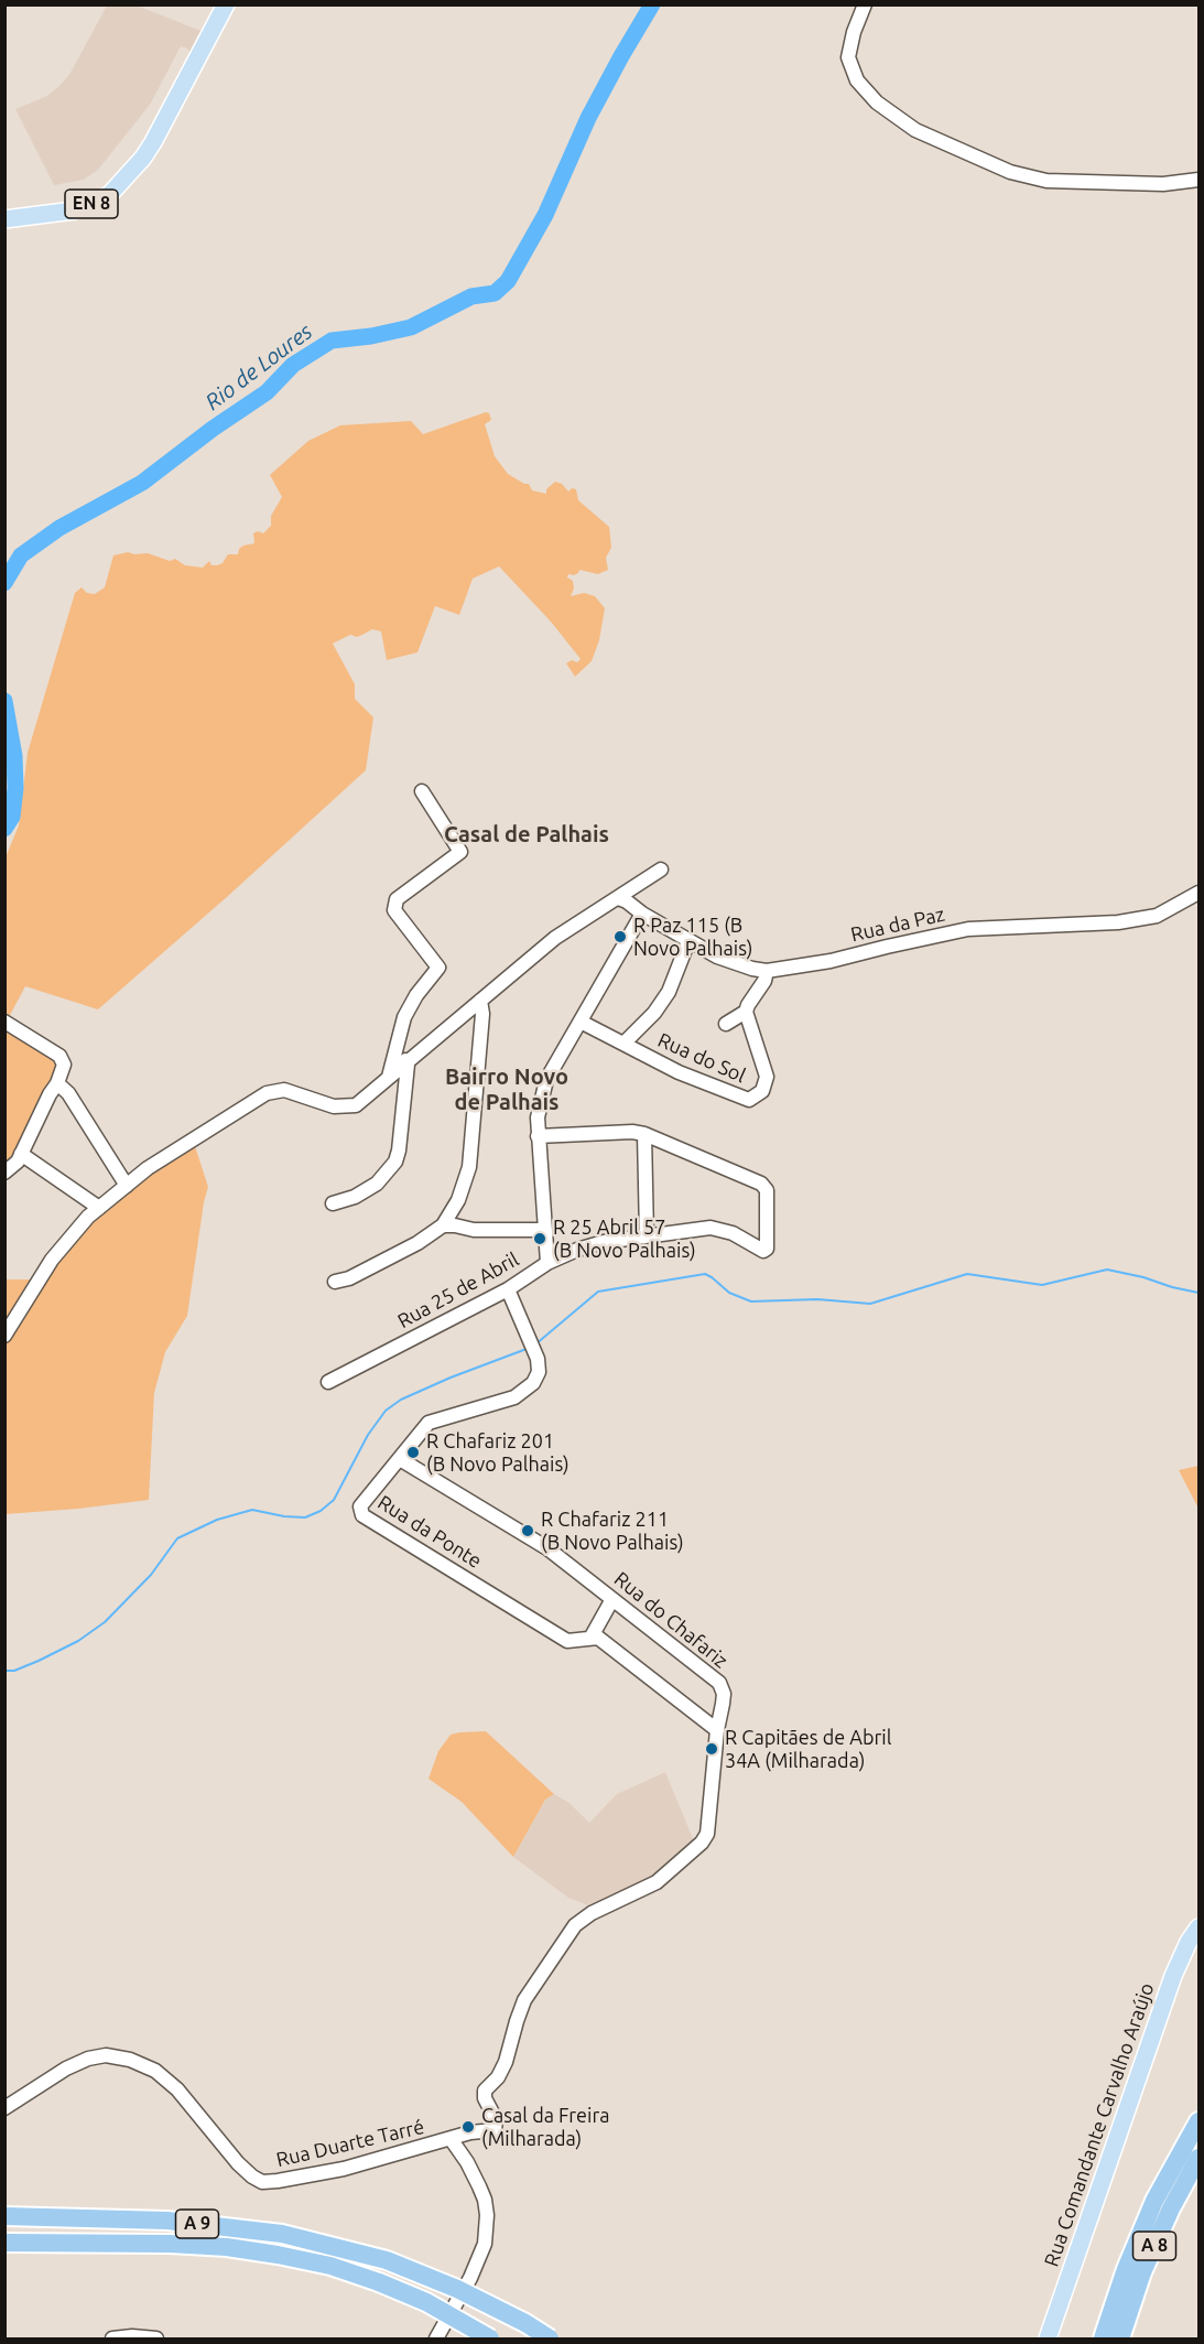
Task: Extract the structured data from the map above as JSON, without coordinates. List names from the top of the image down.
{
  "streets": {
    "highway": ["A 9", "A 8"],
    "main road": ["EN 8", "Rua Comandante Carvalho Araújo"],
    "street": [
      "Rua da Paz",
      "Rua do Sol",
      "Rua 25 de Abril",
      "Rua da Ponte",
      "Rua do Chafariz",
      "Rua Duarte Tarré"
    ]
  },
  "crossings": [
    ["Rua 25 de Abril", "Rua da Ponte"],
    ["Rua da Ponte", "Rua do Chafariz"],
    ["Rua do Chafariz", "Rua Duarte Tarré"]
  ],
  "districts": ["Casal de Palhais", "Bairro Novo de Palhais"],
  "water": ["Rio de Loures"],
  "places": [
    "R Paz 115 (B Novo Palhais)",
    "R 25 Abril 57 (B Novo Palhais)",
    "R Chafariz 201 (B Novo Palhais)",
    "R Chafariz 211 (B Novo Palhais)",
    "R Capitães de Abril 34A (Milharada)",
    "Casal da Freira (Milharada)"
  ]
}
